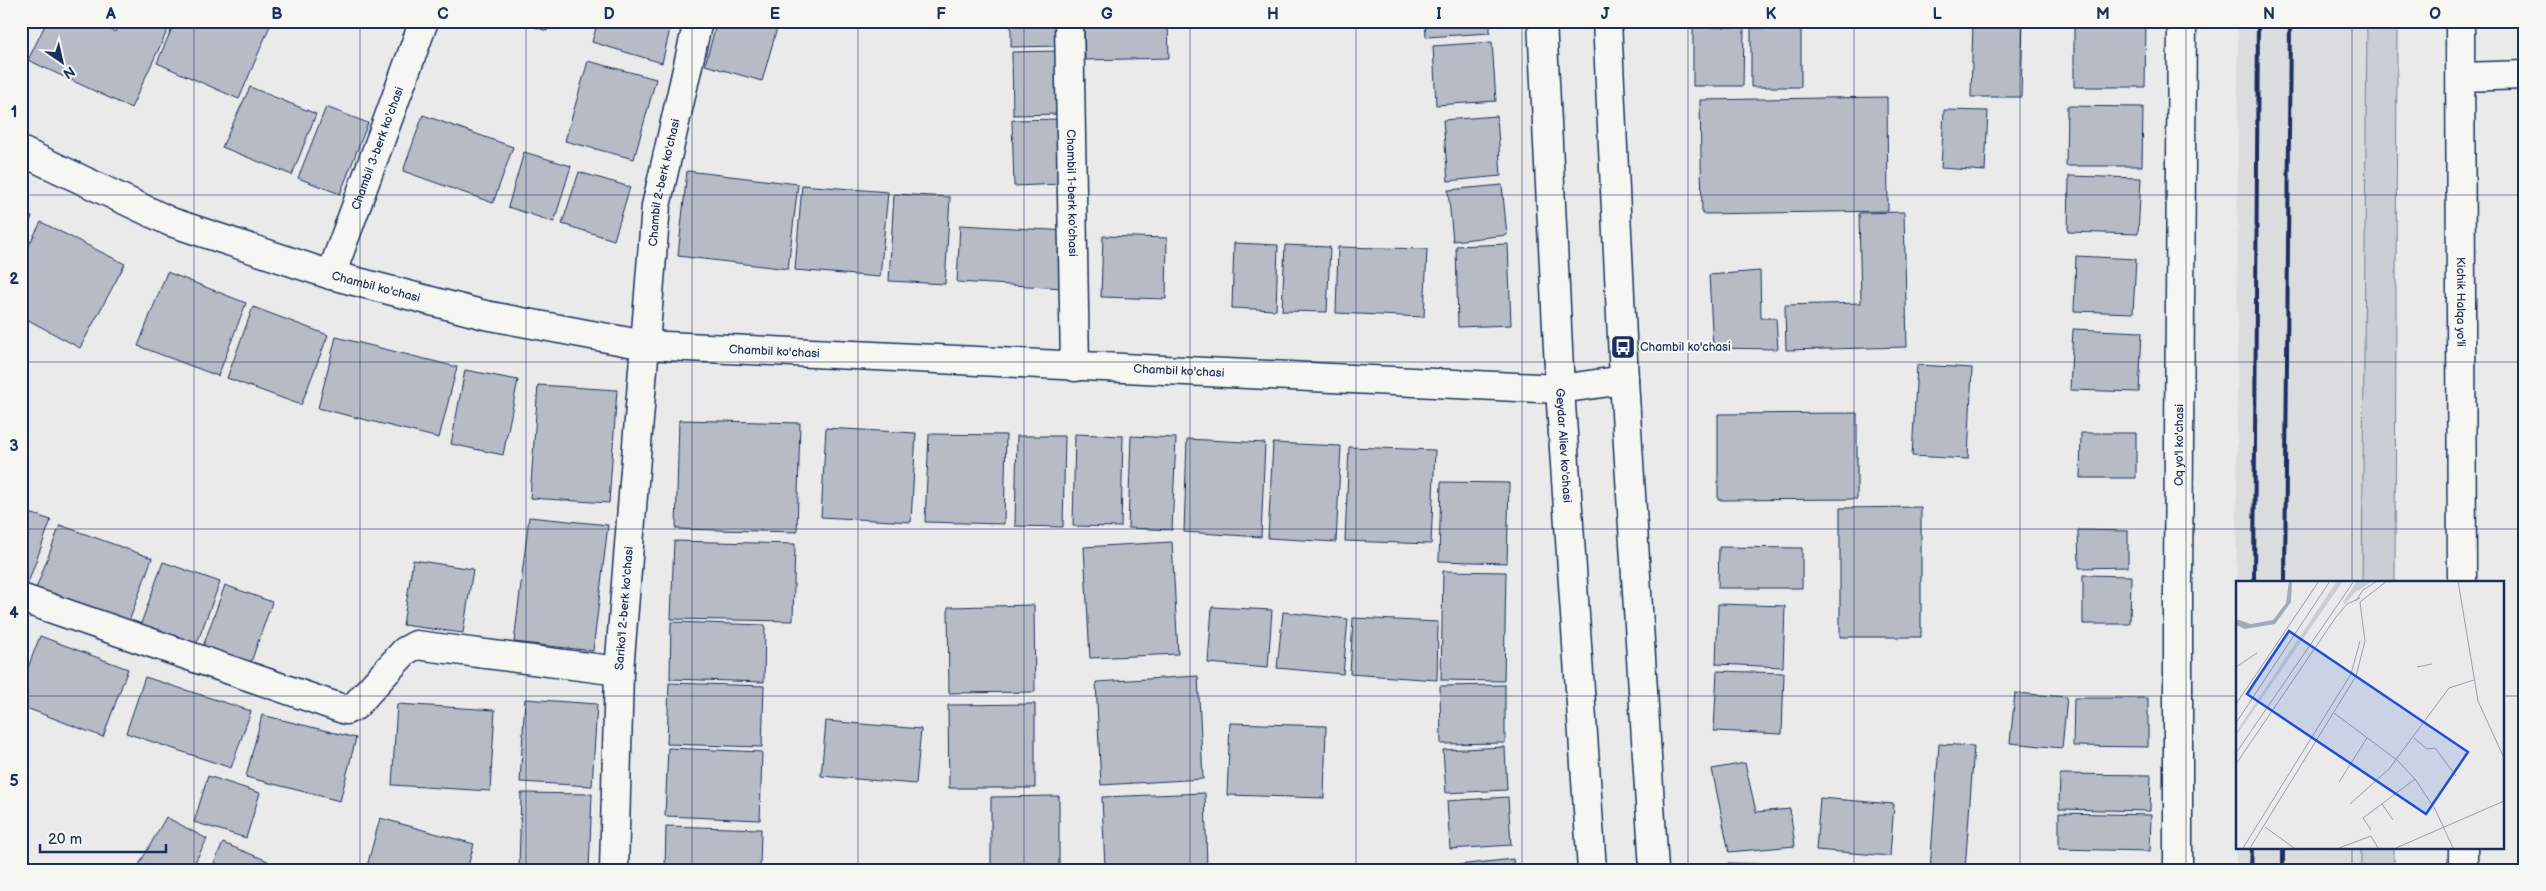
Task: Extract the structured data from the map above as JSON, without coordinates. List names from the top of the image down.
{
  "streets": {
    "main road": [
      "Chambil 3-berk ko'chasi",
      "Chambil 2-berk ko'chasi",
      "Chambil 1-berk ko'chasi",
      "Chambil ko'chasi",
      "Kichik Halqa yo'li",
      "Oq yo'l ko'chasi",
      "Geydar Aliev ko'chasi",
      "Sariko'l 2-berk ko'chasi"
    ]
  },
  "crossings": [
    ["Chambil 3-berk ko'chasi", "Chambil ko'chasi"],
    ["Chambil 2-berk ko'chasi", "Chambil ko'chasi"],
    ["Chambil 2-berk ko'chasi", "Sariko'l 2-berk ko'chasi"],
    ["Chambil 1-berk ko'chasi", "Chambil ko'chasi"],
    ["Chambil ko'chasi", "Geydar Aliev ko'chasi"],
    ["Chambil ko'chasi", "Sariko'l 2-berk ko'chasi"]
  ],
  "places": {
    "bus stop": ["Chambil ko'chasi"]
  },
  "scale_bar": "20 m",
  "north": "bottom right",
  "grid": {
    "columns": [
      "A",
      "B",
      "C",
      "D",
      "E",
      "F",
      "G",
      "H",
      "I",
      "J",
      "K",
      "L",
      "M",
      "N",
      "O"
    ],
    "rows": [
      "1",
      "2",
      "3",
      "4",
      "5"
    ]
  }
}
